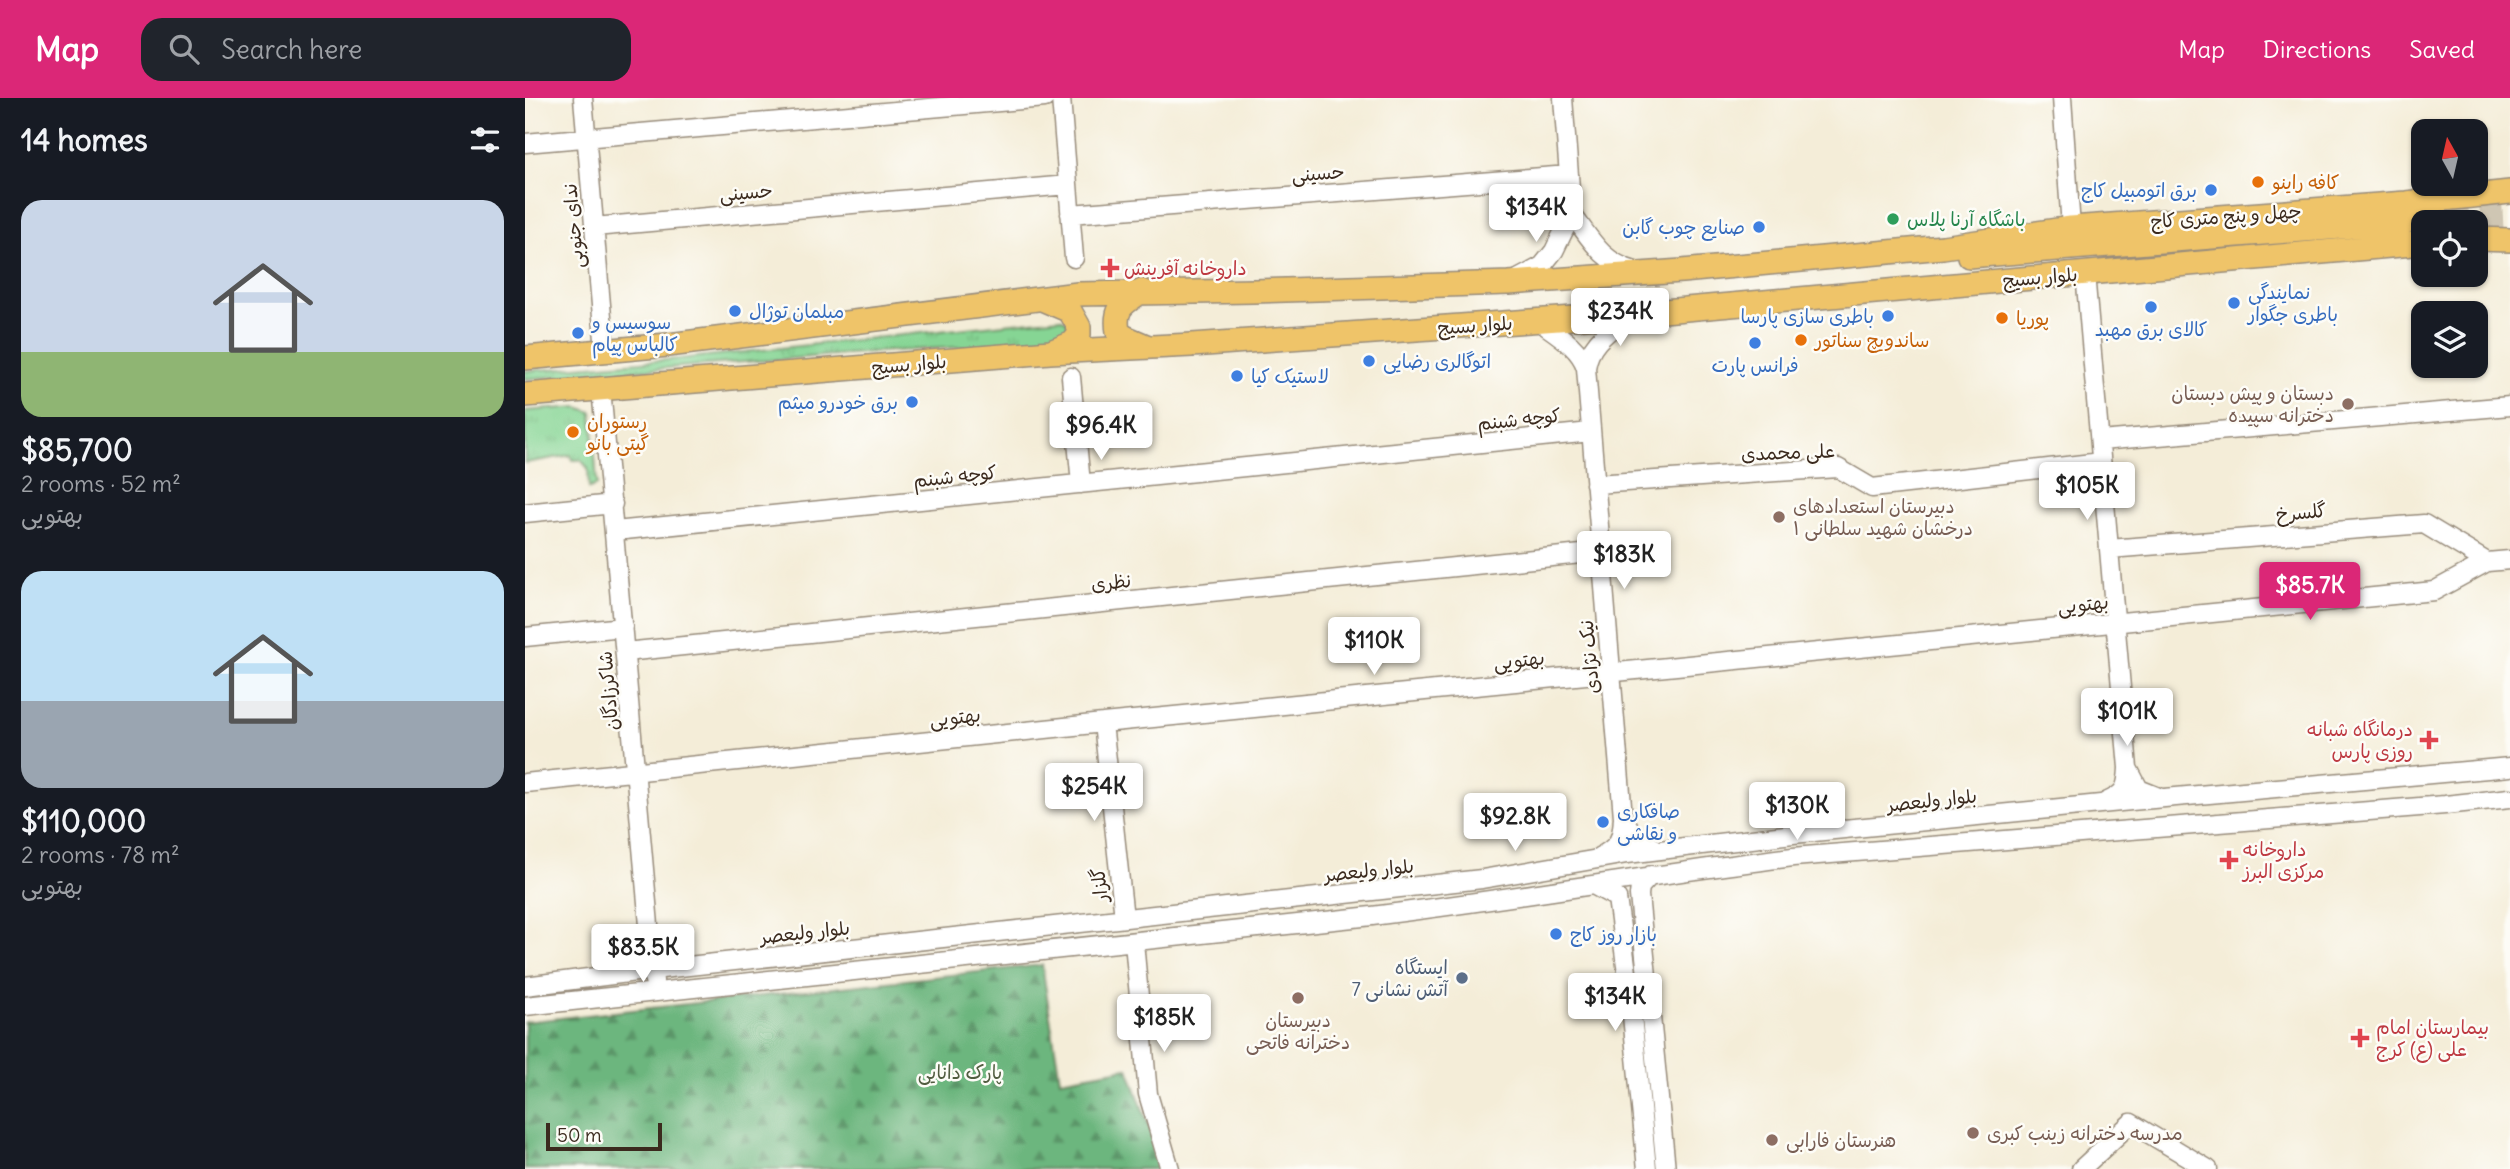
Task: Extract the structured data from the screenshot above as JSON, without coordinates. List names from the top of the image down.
{
  "streets": {
    "main road": ["چهل و پنج متری کاج", "بلوار بسیج"],
    "street": [
      "حسینی",
      "ندای جنوبی",
      "کوچه شبنم",
      "علی محمدی",
      "گلسرخ",
      "نظری",
      "بهتویی",
      "نیک نژادی",
      "شاکرزادگان",
      "بلوار ولیعصر",
      "گلزار"
    ]
  },
  "crossings": [
    ["حسینی", "ندای جنوبی"],
    ["چهل و پنج متری کاج", "بلوار بسیج"],
    ["ندای جنوبی", "بلوار بسیج"],
    ["بلوار بسیج", "شاکرزادگان"],
    ["کوچه شبنم", "نیک نژادی"],
    ["کوچه شبنم", "شاکرزادگان"],
    ["علی محمدی", "نیک نژادی"],
    ["گلسرخ", "بهتویی"],
    ["نظری", "نیک نژادی"],
    ["نظری", "شاکرزادگان"],
    ["بهتویی", "نیک نژادی"],
    ["بهتویی", "شاکرزادگان"],
    ["بهتویی", "گلزار"],
    ["شاکرزادگان", "بلوار ولیعصر"],
    ["بلوار ولیعصر", "گلزار"]
  ],
  "parks": ["پارک دانایی"],
  "places": {
    "other": [
      "کافه راینو",
      "برق اتومبیل کاج",
      "باشگاه آرنا پلاس",
      "صنایع چوب گابن",
      "نمایندگی باطری جگوار",
      "کالای برق مهبد",
      "مبلمان توژال",
      "باطری سازی پارسا",
      "پوریا",
      "سوسیس و کالباس پیام",
      "ساندویچ سناتور",
      "فرانس پارت",
      "اتوگالری رضایی",
      "لاستیک کیا",
      "برق خودرو میثم",
      "دبستان و پیش دبستان دخترانه سپیده",
      "رستوران گیتی بانو",
      "دبیرستان استعدادهای درخشان شهید سلطانی ۱",
      "صافکاری و نقاشی",
      "بازار روز کاج",
      "ایستگاه آتش نشانی 7",
      "دبیرستان دخترانه فاتحی",
      "مدرسه دخترانه زینب کبری",
      "هنرستان فارابی"
    ],
    "health": [
      "داروخانه آفرینش",
      "درمانگاه شبانه روزی پارس",
      "داروخانه مرکزی البرز",
      "بیمارستان امام علی (ع) کرج"
    ]
  },
  "scale_bar": "50 m",
  "north": "top",
  "page": {
    "header": "Map",
    "search": "Search here",
    "nav": ["Map", "Directions", "Saved"],
    "heading": "14 homes",
    "list": [
      {
        "name": "$85,700",
        "note": "2 rooms · 52 m² · بهتویی"
      },
      {
        "name": "$110,000",
        "note": "2 rooms · 78 m² · بهتویی"
      }
    ],
    "price": [
      "$134K",
      "$234K",
      "$96.4K",
      "$105K",
      "$183K",
      "$85.7K",
      "$110K",
      "$101K",
      "$254K",
      "$130K",
      "$92.8K",
      "$83.5K",
      "$134K",
      "$185K"
    ],
    "scale": "50 m"
  }
}
